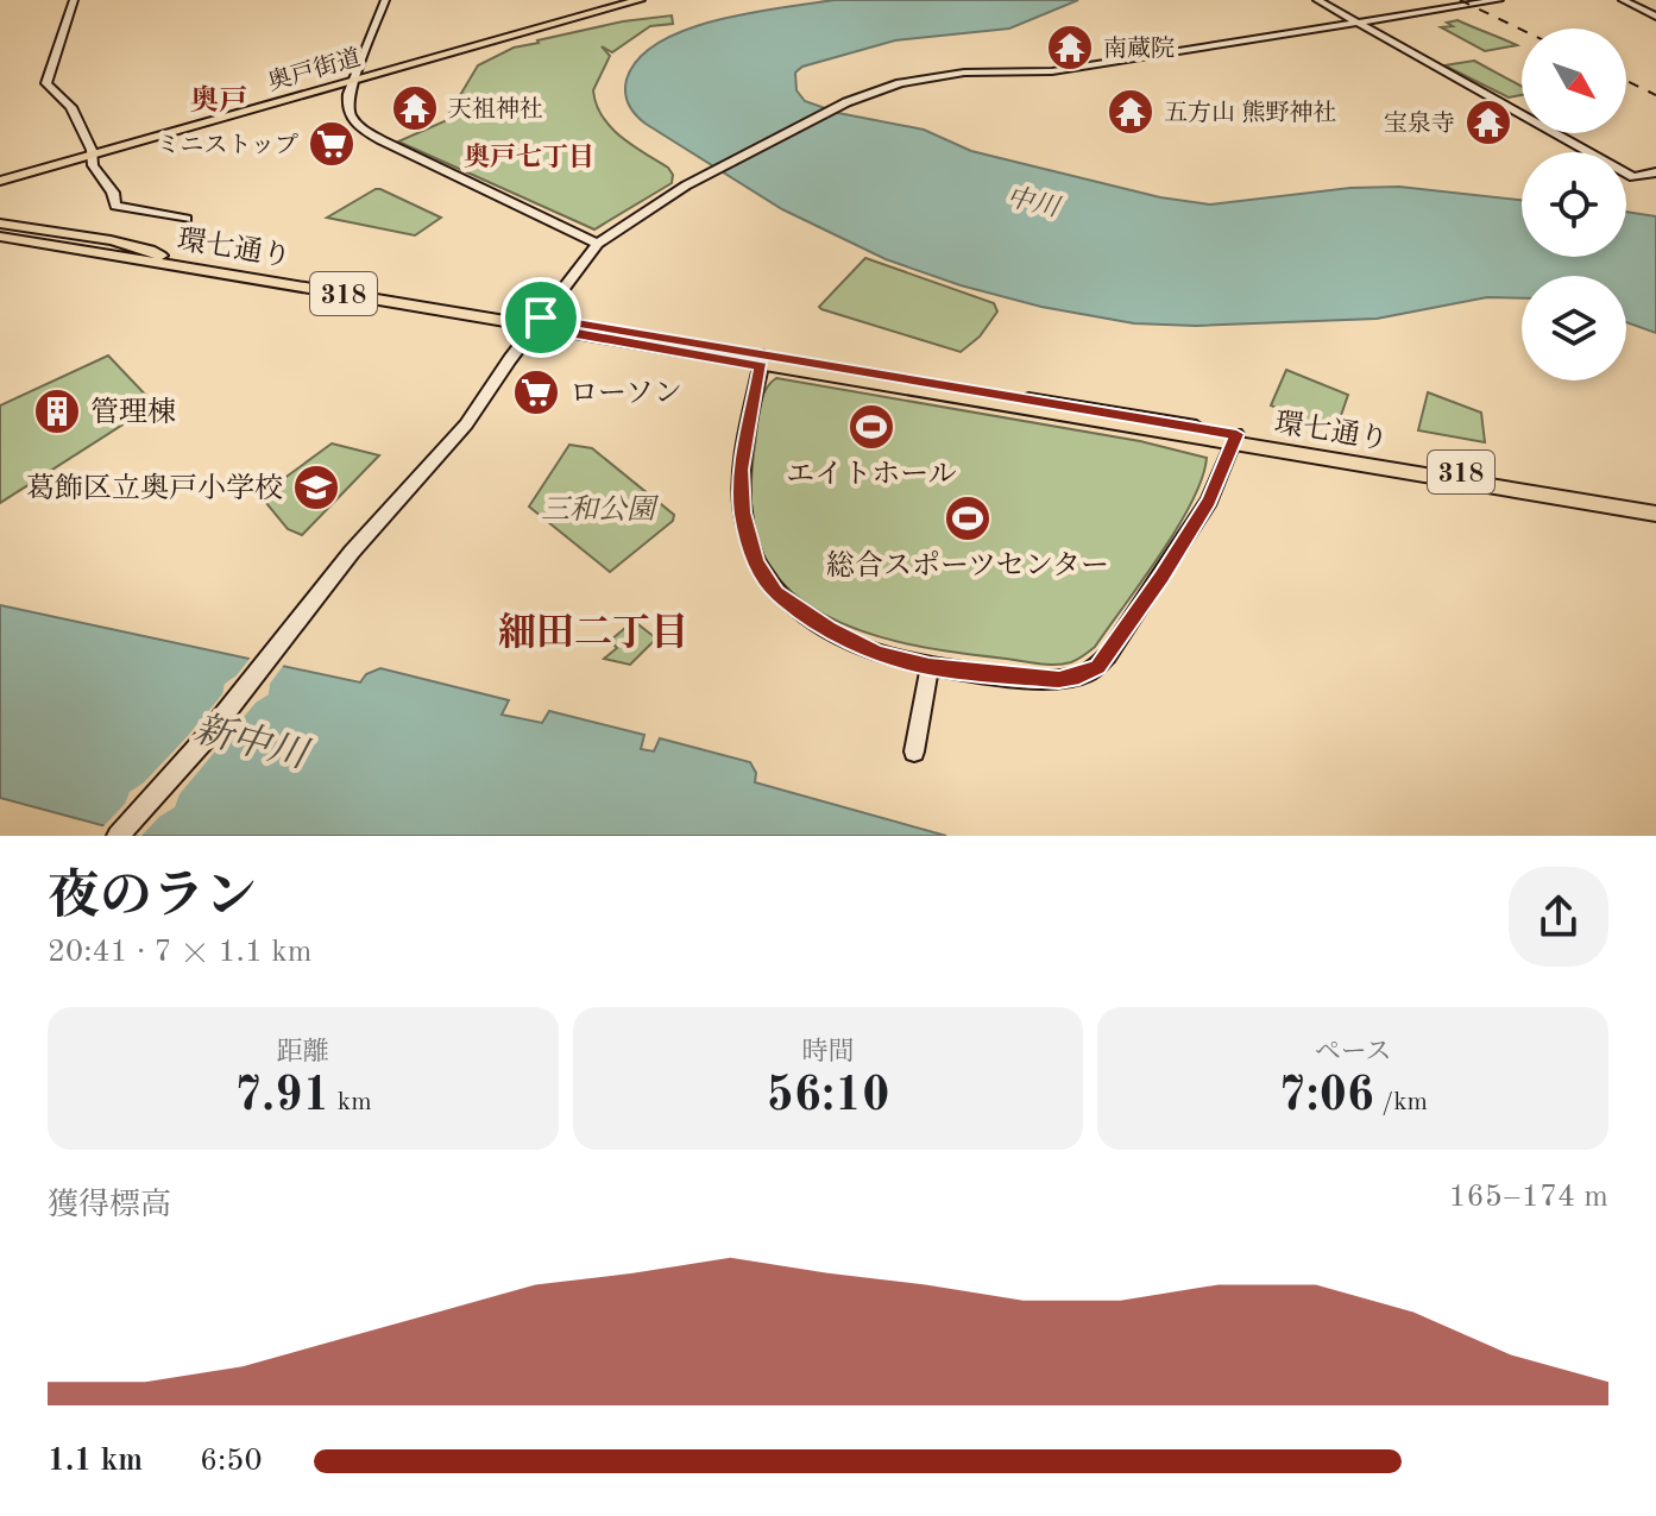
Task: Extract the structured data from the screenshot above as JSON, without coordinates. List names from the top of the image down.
{
  "streets": {
    "main road": ["奥戸街道", "環七通り", "318"]
  },
  "districts": ["奥戸", "奥戸七丁目", "細田二丁目"],
  "water": ["中川", "新中川"],
  "parks": ["三和公園"],
  "places": {
    "temple": [
      "南蔵院",
      "天祖神社",
      "五方山 熊野神社",
      "宝泉寺"
    ],
    "supermarket": ["ミニストップ", "ローソン"],
    "building": ["管理棟"],
    "sports": ["エイトホール", "総合スポーツセンター"],
    "school or university": ["葛飾区立奥戸小学校"]
  },
  "north": "bottom right",
  "page": {
    "heading": ["夜のラン", "20:41 · 7 × 1.1 km"],
    "stats": [
      ["距離", "7.91 km"],
      ["時間", "56:10"],
      ["ペース", "7:06 /km"]
    ],
    "chart": ["獲得標高", "165–174 m"],
    "list": [
      {
        "name": "1.1 km",
        "note": "6:50"
      }
    ]
  }
}
